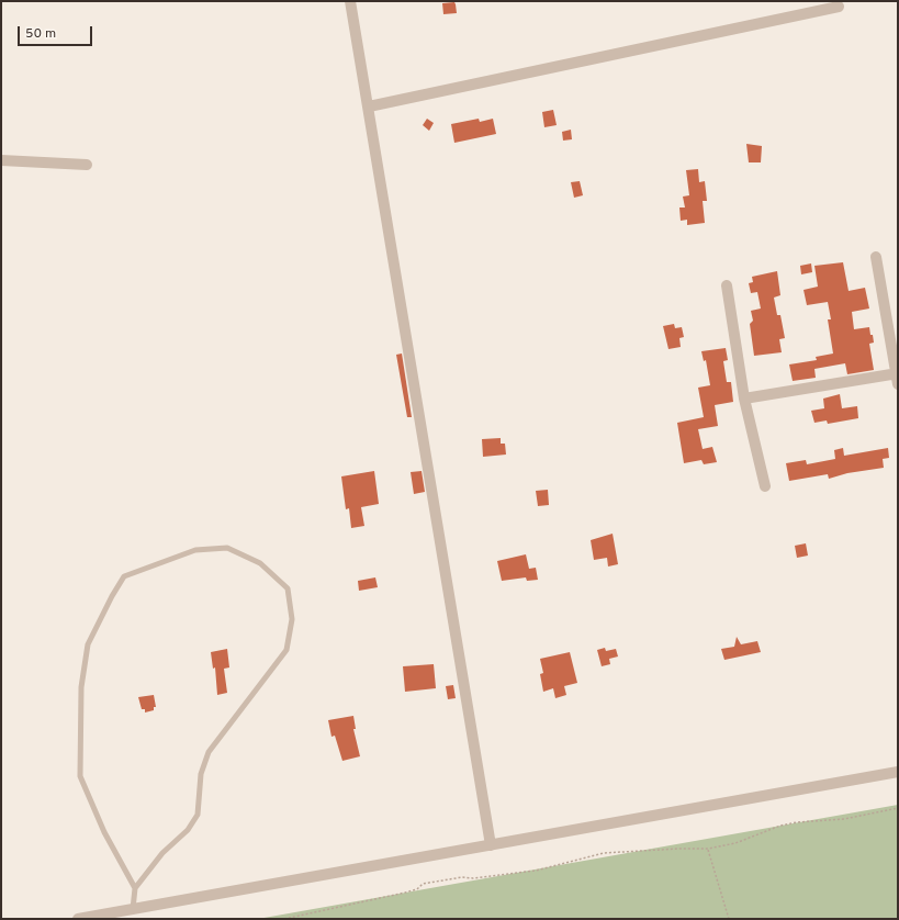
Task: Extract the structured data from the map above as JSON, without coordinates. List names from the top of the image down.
{
  "scale_bar": "50 m"
}
